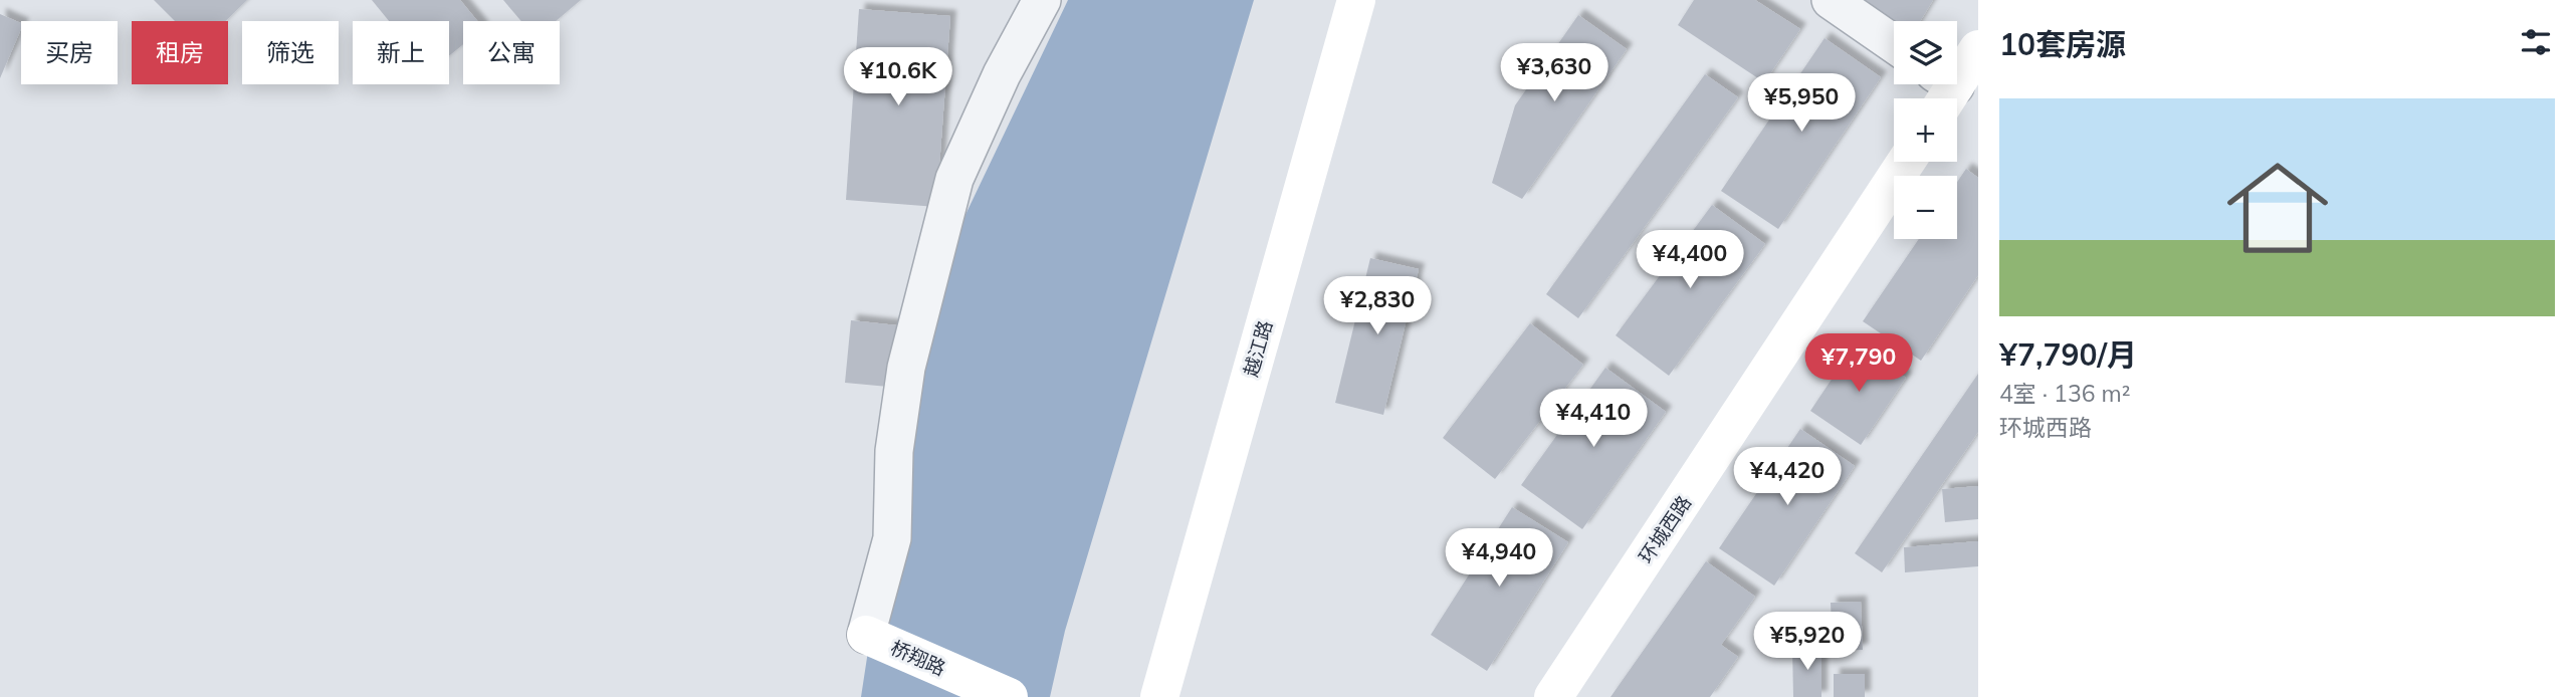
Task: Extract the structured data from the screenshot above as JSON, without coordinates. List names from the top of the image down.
{
  "streets": {
    "street": ["越江路", "环城西路", "桥翔路"]
  },
  "page": {
    "heading": "10套房源",
    "map_buttons": ["+", "−"],
    "chip": [
      "买房",
      "租房",
      "筛选",
      "新上",
      "公寓"
    ],
    "price": [
      "¥3,630",
      "¥10.6K",
      "¥5,950",
      "¥4,400",
      "¥2,830",
      "¥7,790",
      "¥4,410",
      "¥4,420",
      "¥4,940",
      "¥5,920"
    ],
    "list": [
      {
        "name": "¥7,790/月",
        "note": "4室 · 136 m² · 环城西路"
      }
    ]
  }
}
